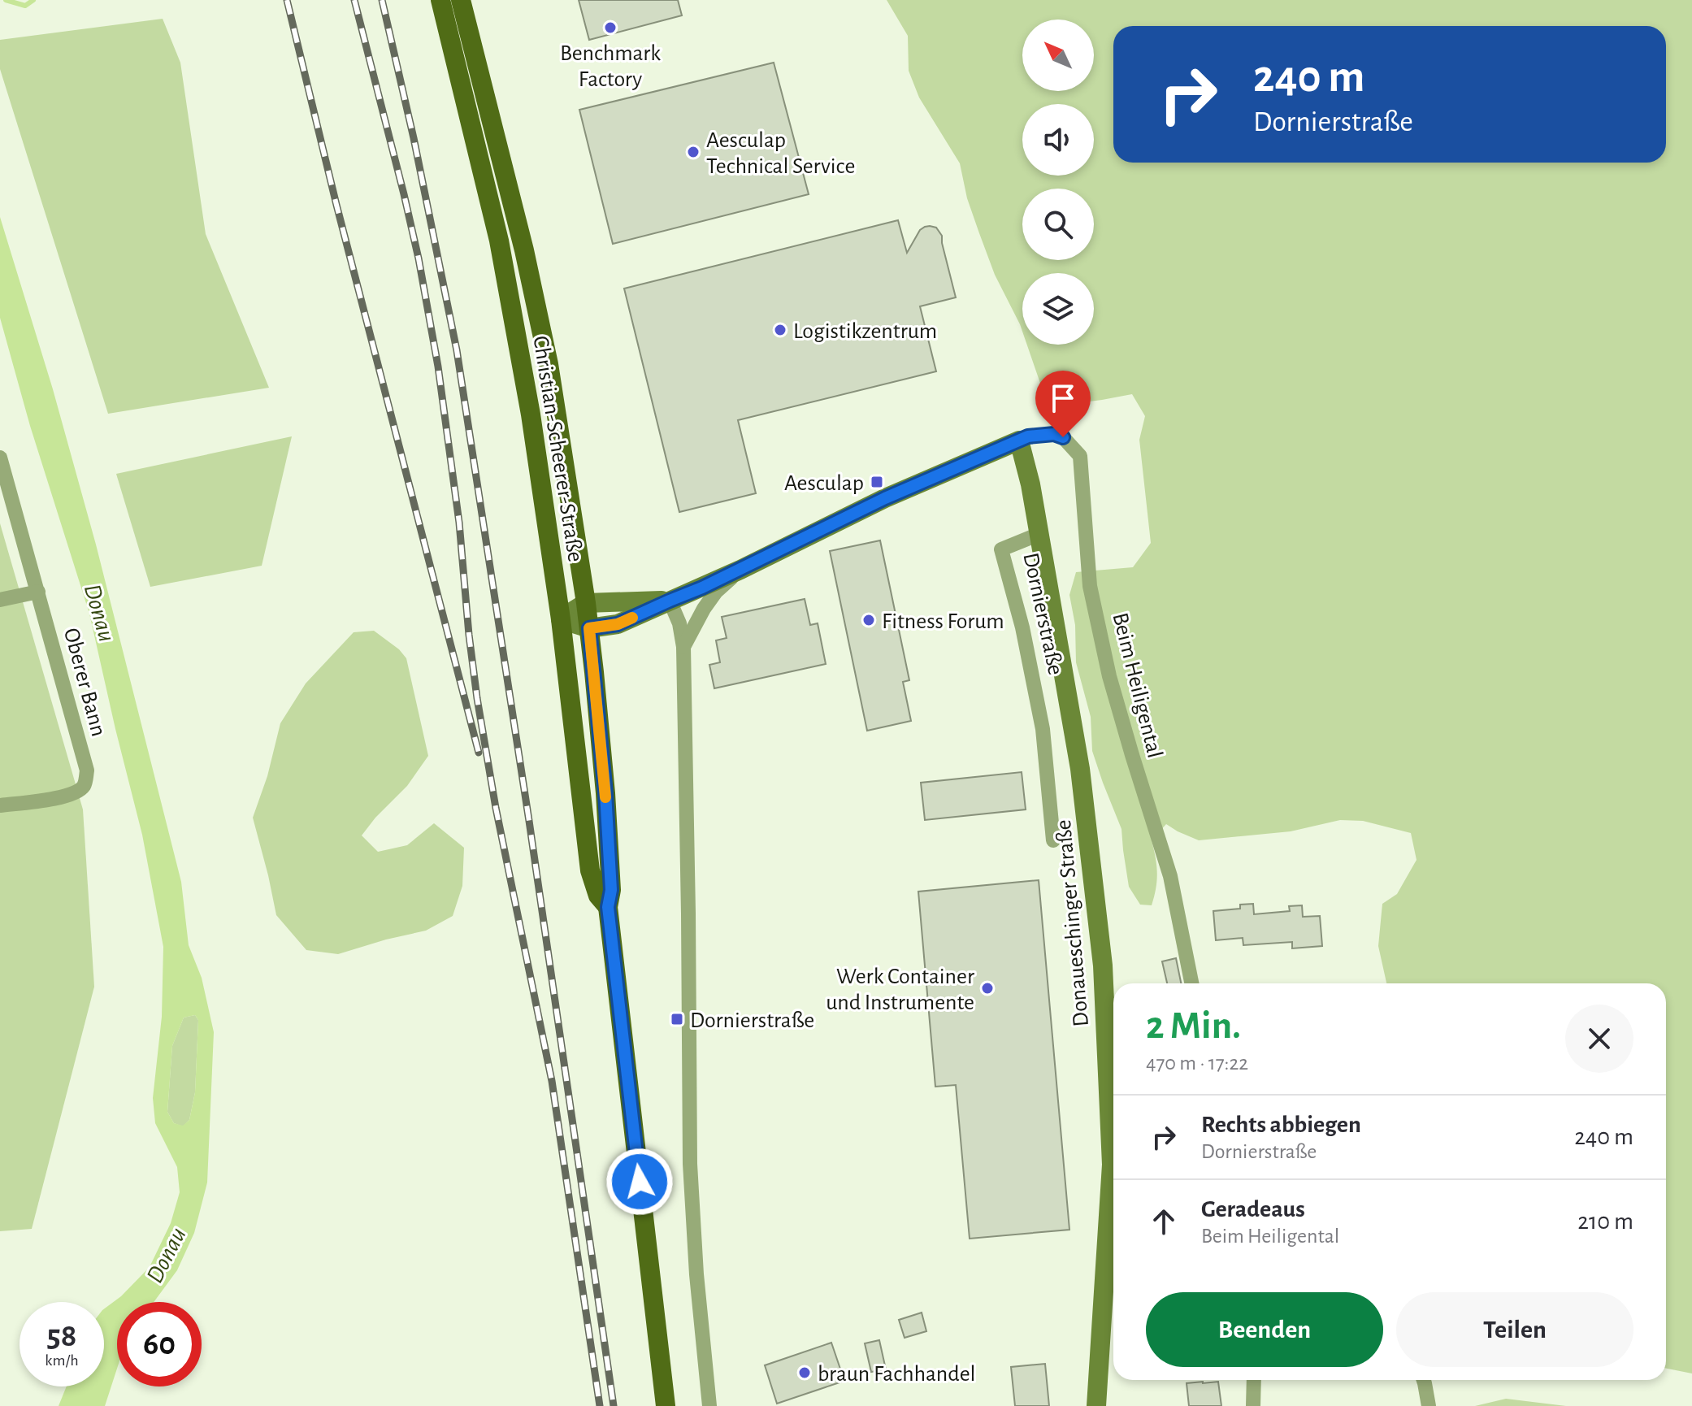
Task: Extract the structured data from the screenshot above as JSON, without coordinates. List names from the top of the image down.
{
  "streets": {
    "main road": ["Christian-Scheerer-Straße"],
    "street": [
      "Dornierstraße",
      "Oberer Bann",
      "Beim Heiligental",
      "Donaueschinger Straße"
    ]
  },
  "crossings": [
    ["Dornierstraße", "Donaueschinger Straße"],
    ["Beim Heiligental", "Donaueschinger Straße"]
  ],
  "water": ["Donau"],
  "places": {
    "other": [
      "Benchmark Factory",
      "Aesculap Technical Service",
      "Logistikzentrum",
      "Fitness Forum",
      "Werk Container und Instrumente",
      "braun Fachhandel"
    ],
    "transit": ["Aesculap", "Dornierstraße"]
  },
  "north": "top left",
  "page": {
    "turn": ["240 m", "Dornierstraße"],
    "heading": ["2 Min.", "470 m · 17:22"],
    "list": [
      {
        "name": "Rechts abbiegen",
        "note": "Dornierstraße",
        "value": "240 m"
      },
      {
        "name": "Geradeaus",
        "note": "Beim Heiligental",
        "value": "210 m"
      }
    ],
    "buttons": ["Beenden", "Teilen"],
    "speed": "58 km/h",
    "limit": "60"
  }
}
